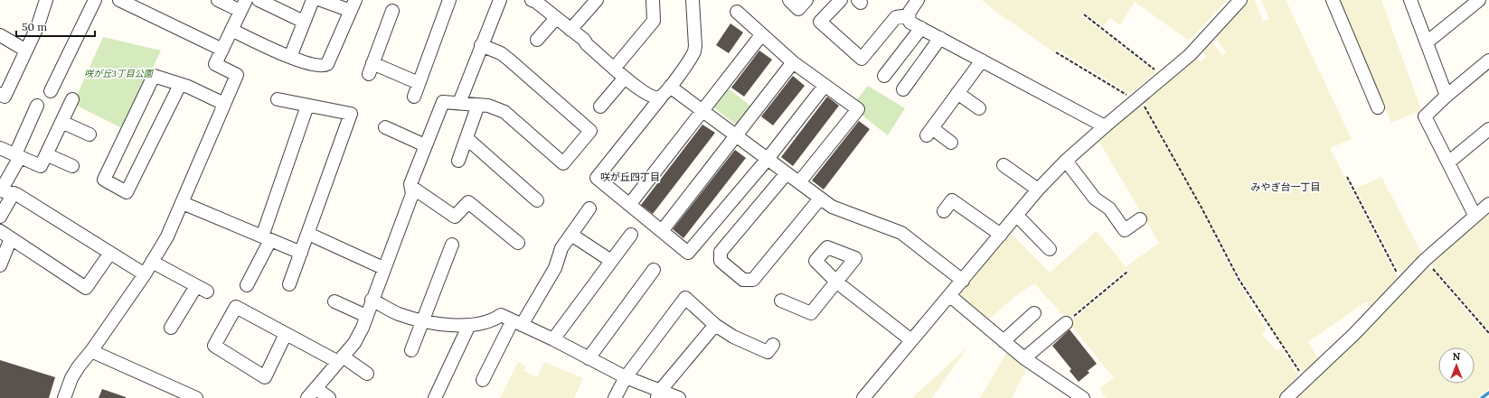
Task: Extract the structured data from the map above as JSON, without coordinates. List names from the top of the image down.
{
  "districts": ["咲が丘四丁目", "みやぎ台一丁目"],
  "parks": ["咲が丘3丁目公園"],
  "scale_bar": "50 m",
  "north": "top"
}
